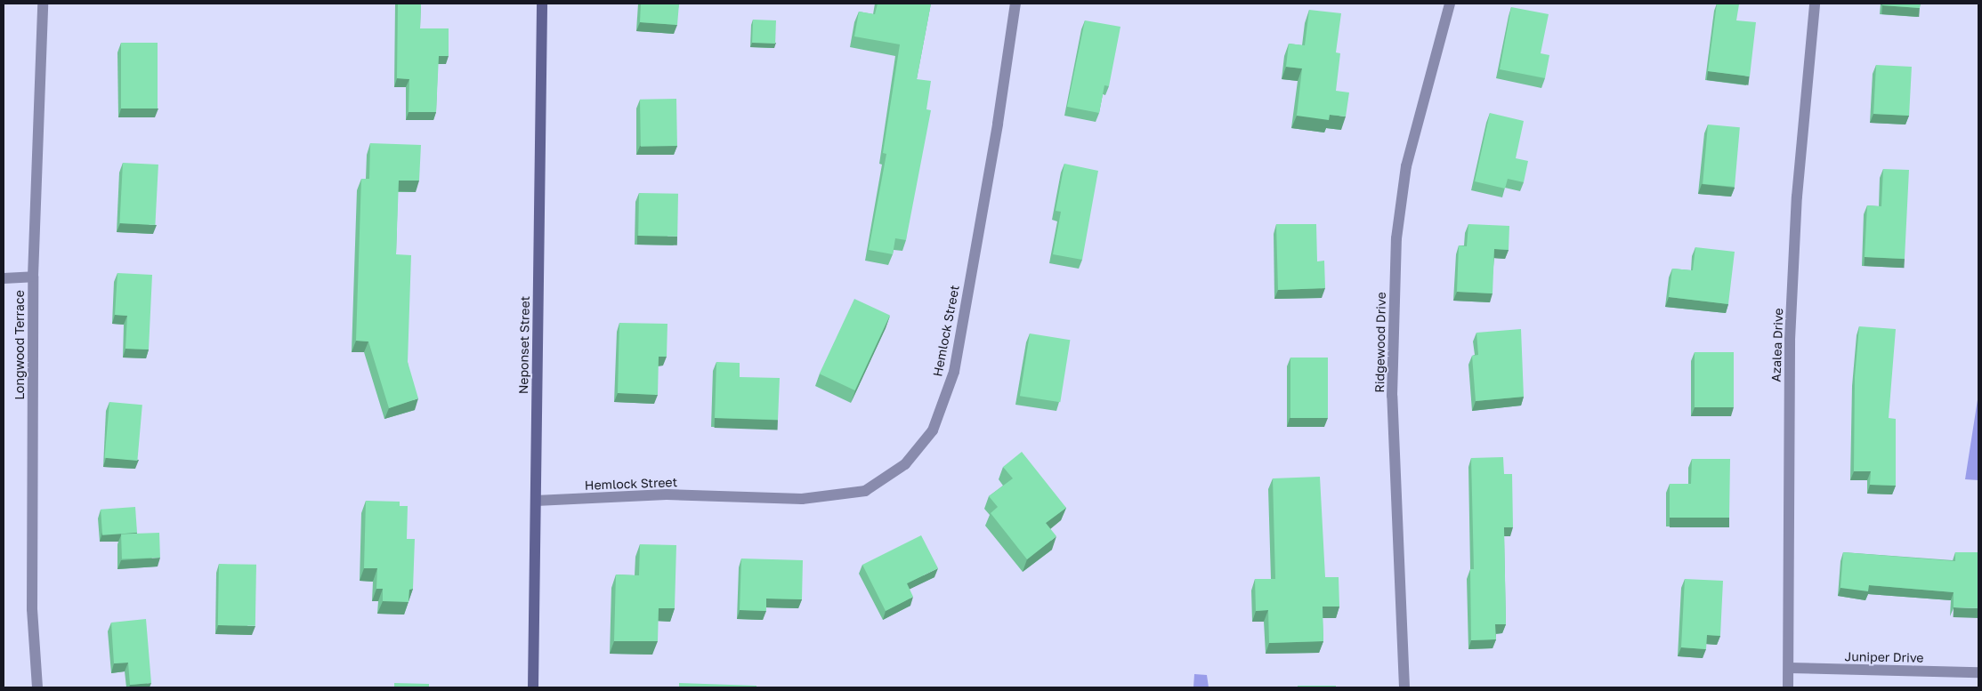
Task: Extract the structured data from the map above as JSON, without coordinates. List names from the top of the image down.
{
  "streets": {
    "main road": ["Neponset Street"],
    "street": [
      "Hemlock Street",
      "Ridgewood Drive",
      "Longwood Terrace",
      "Azalea Drive",
      "Juniper Drive"
    ]
  },
  "crossings": [
    ["Hemlock Street", "Neponset Street"],
    ["Azalea Drive", "Juniper Drive"]
  ]
}
